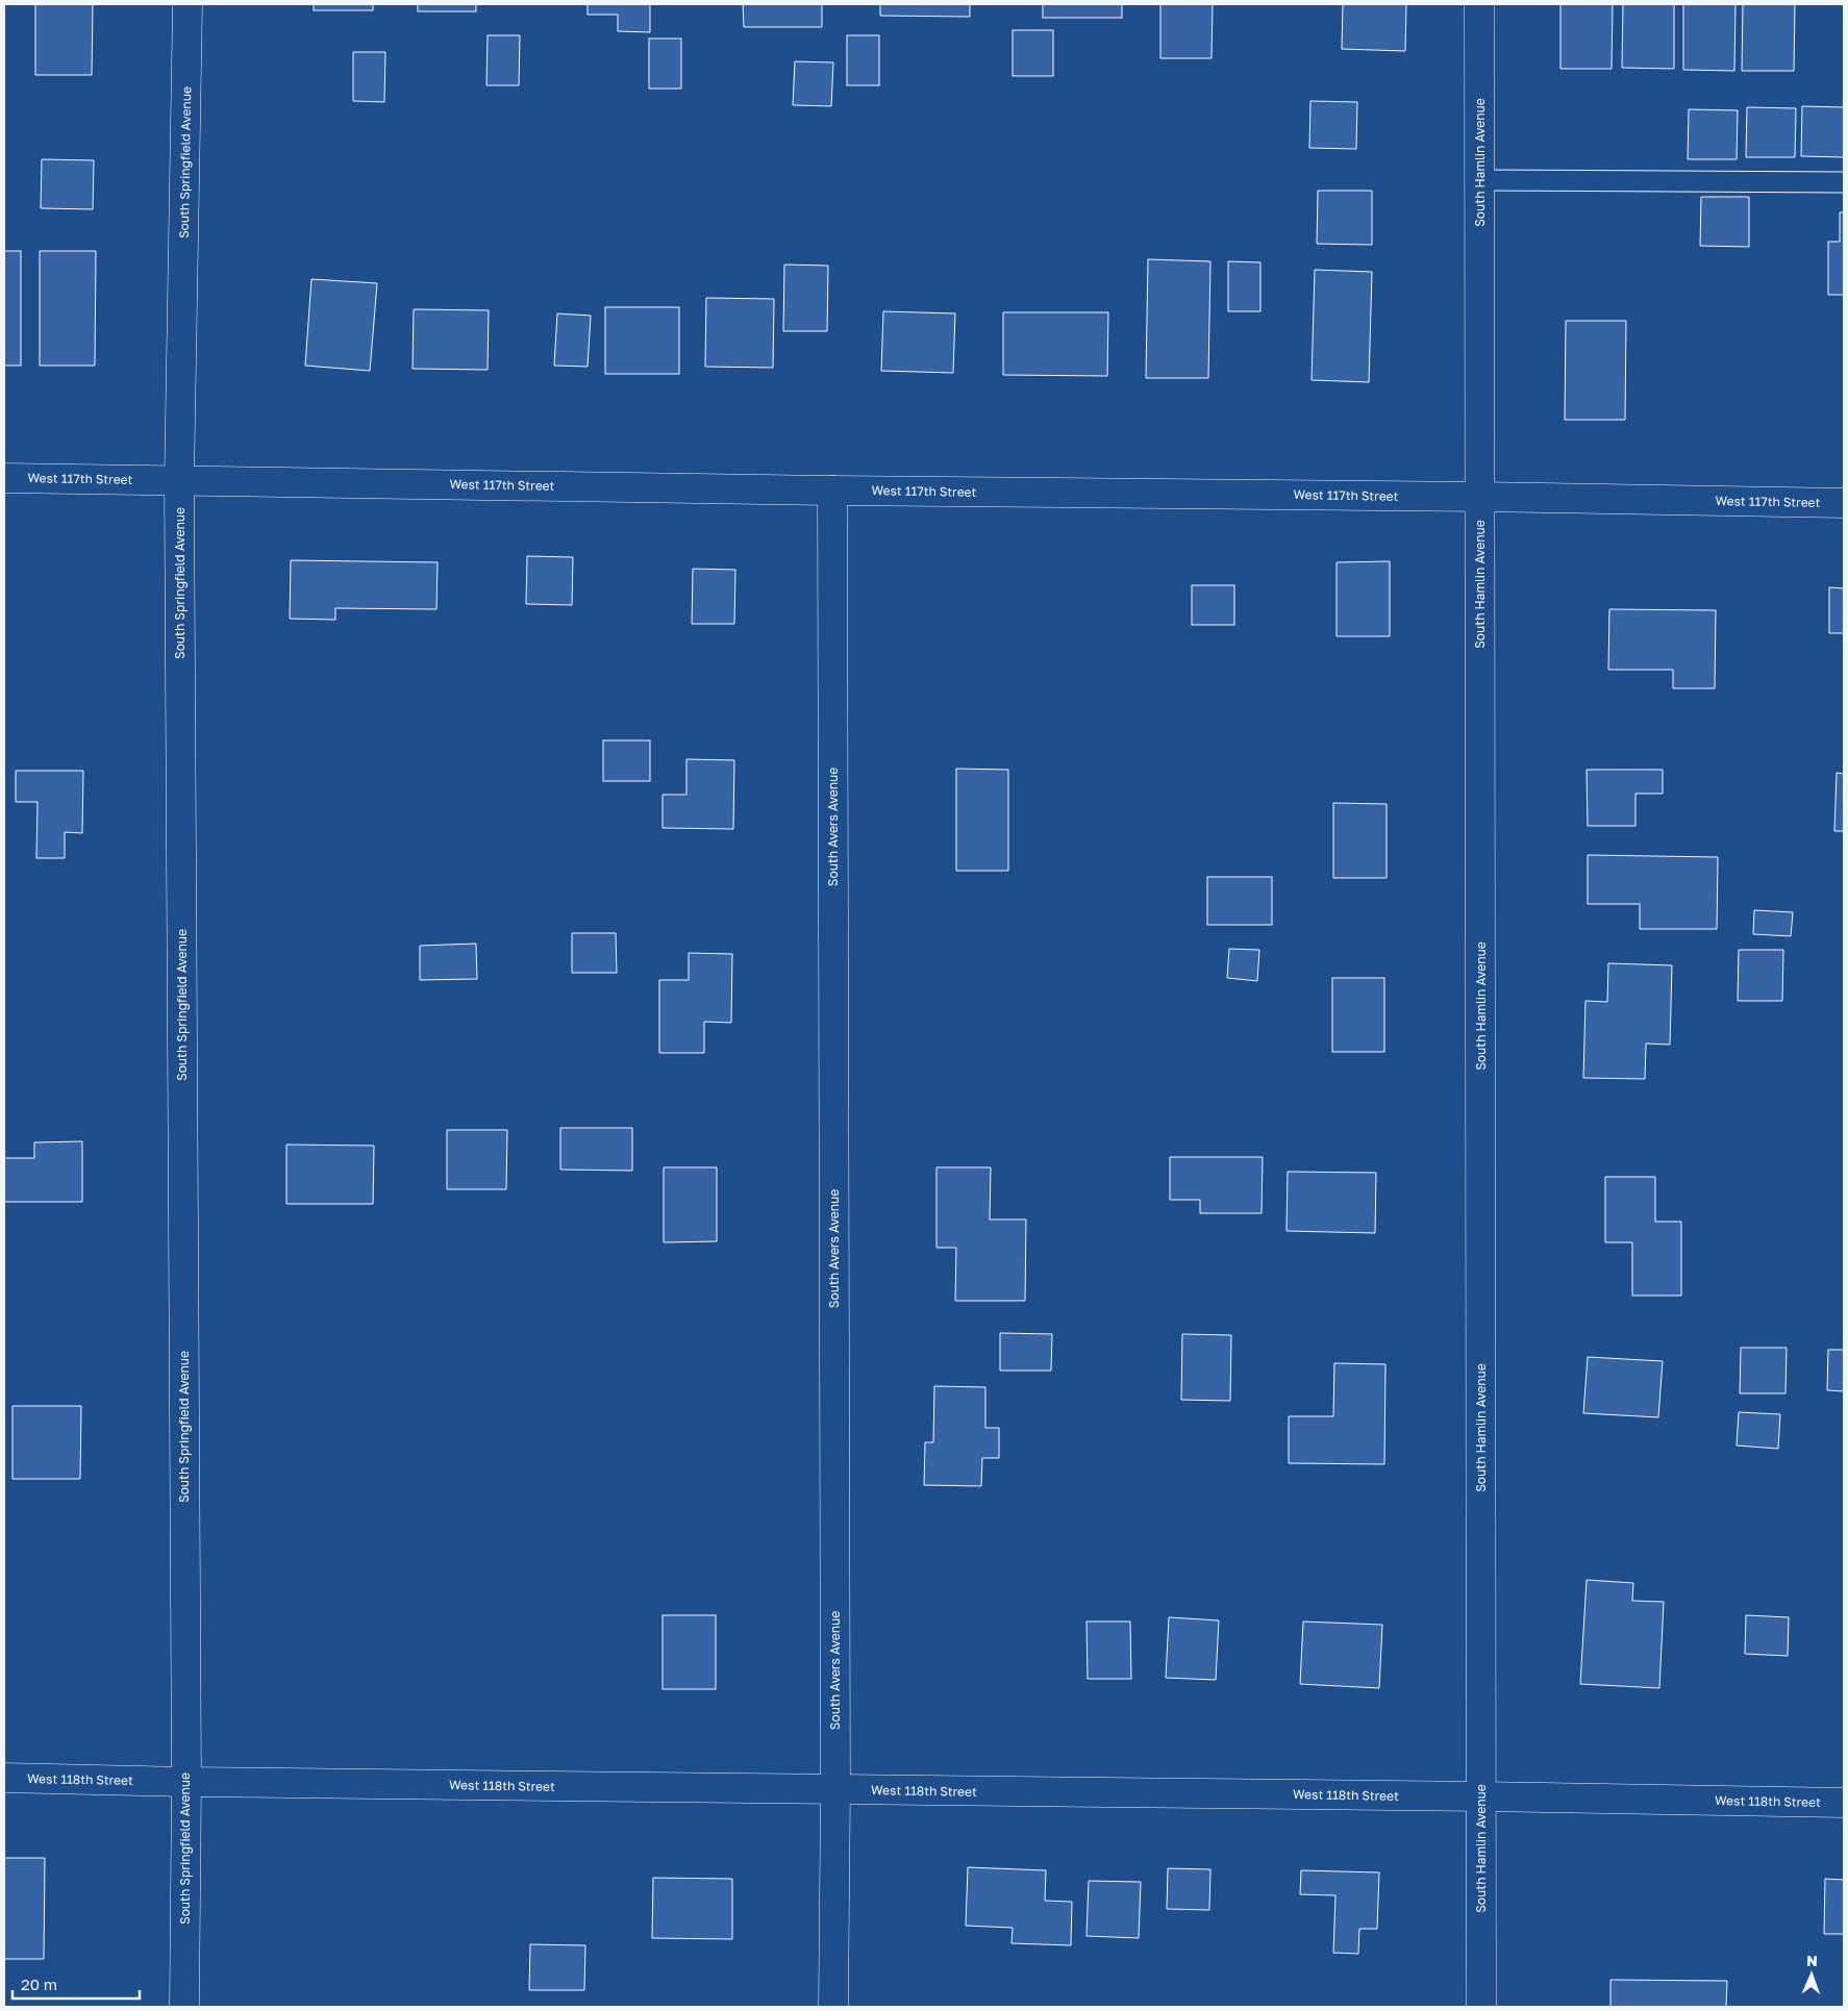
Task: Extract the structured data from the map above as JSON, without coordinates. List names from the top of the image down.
{
  "streets": {
    "street": [
      "South Springfield Avenue",
      "South Hamlin Avenue",
      "West 117th Street",
      "South Avers Avenue",
      "West 118th Street"
    ]
  },
  "crossings": [
    ["South Springfield Avenue", "West 117th Street"],
    ["South Springfield Avenue", "West 118th Street"],
    ["South Hamlin Avenue", "West 117th Street"],
    ["South Hamlin Avenue", "West 118th Street"],
    ["West 117th Street", "South Avers Avenue"],
    ["South Avers Avenue", "West 118th Street"]
  ],
  "scale_bar": "20 m",
  "north": "top"
}
